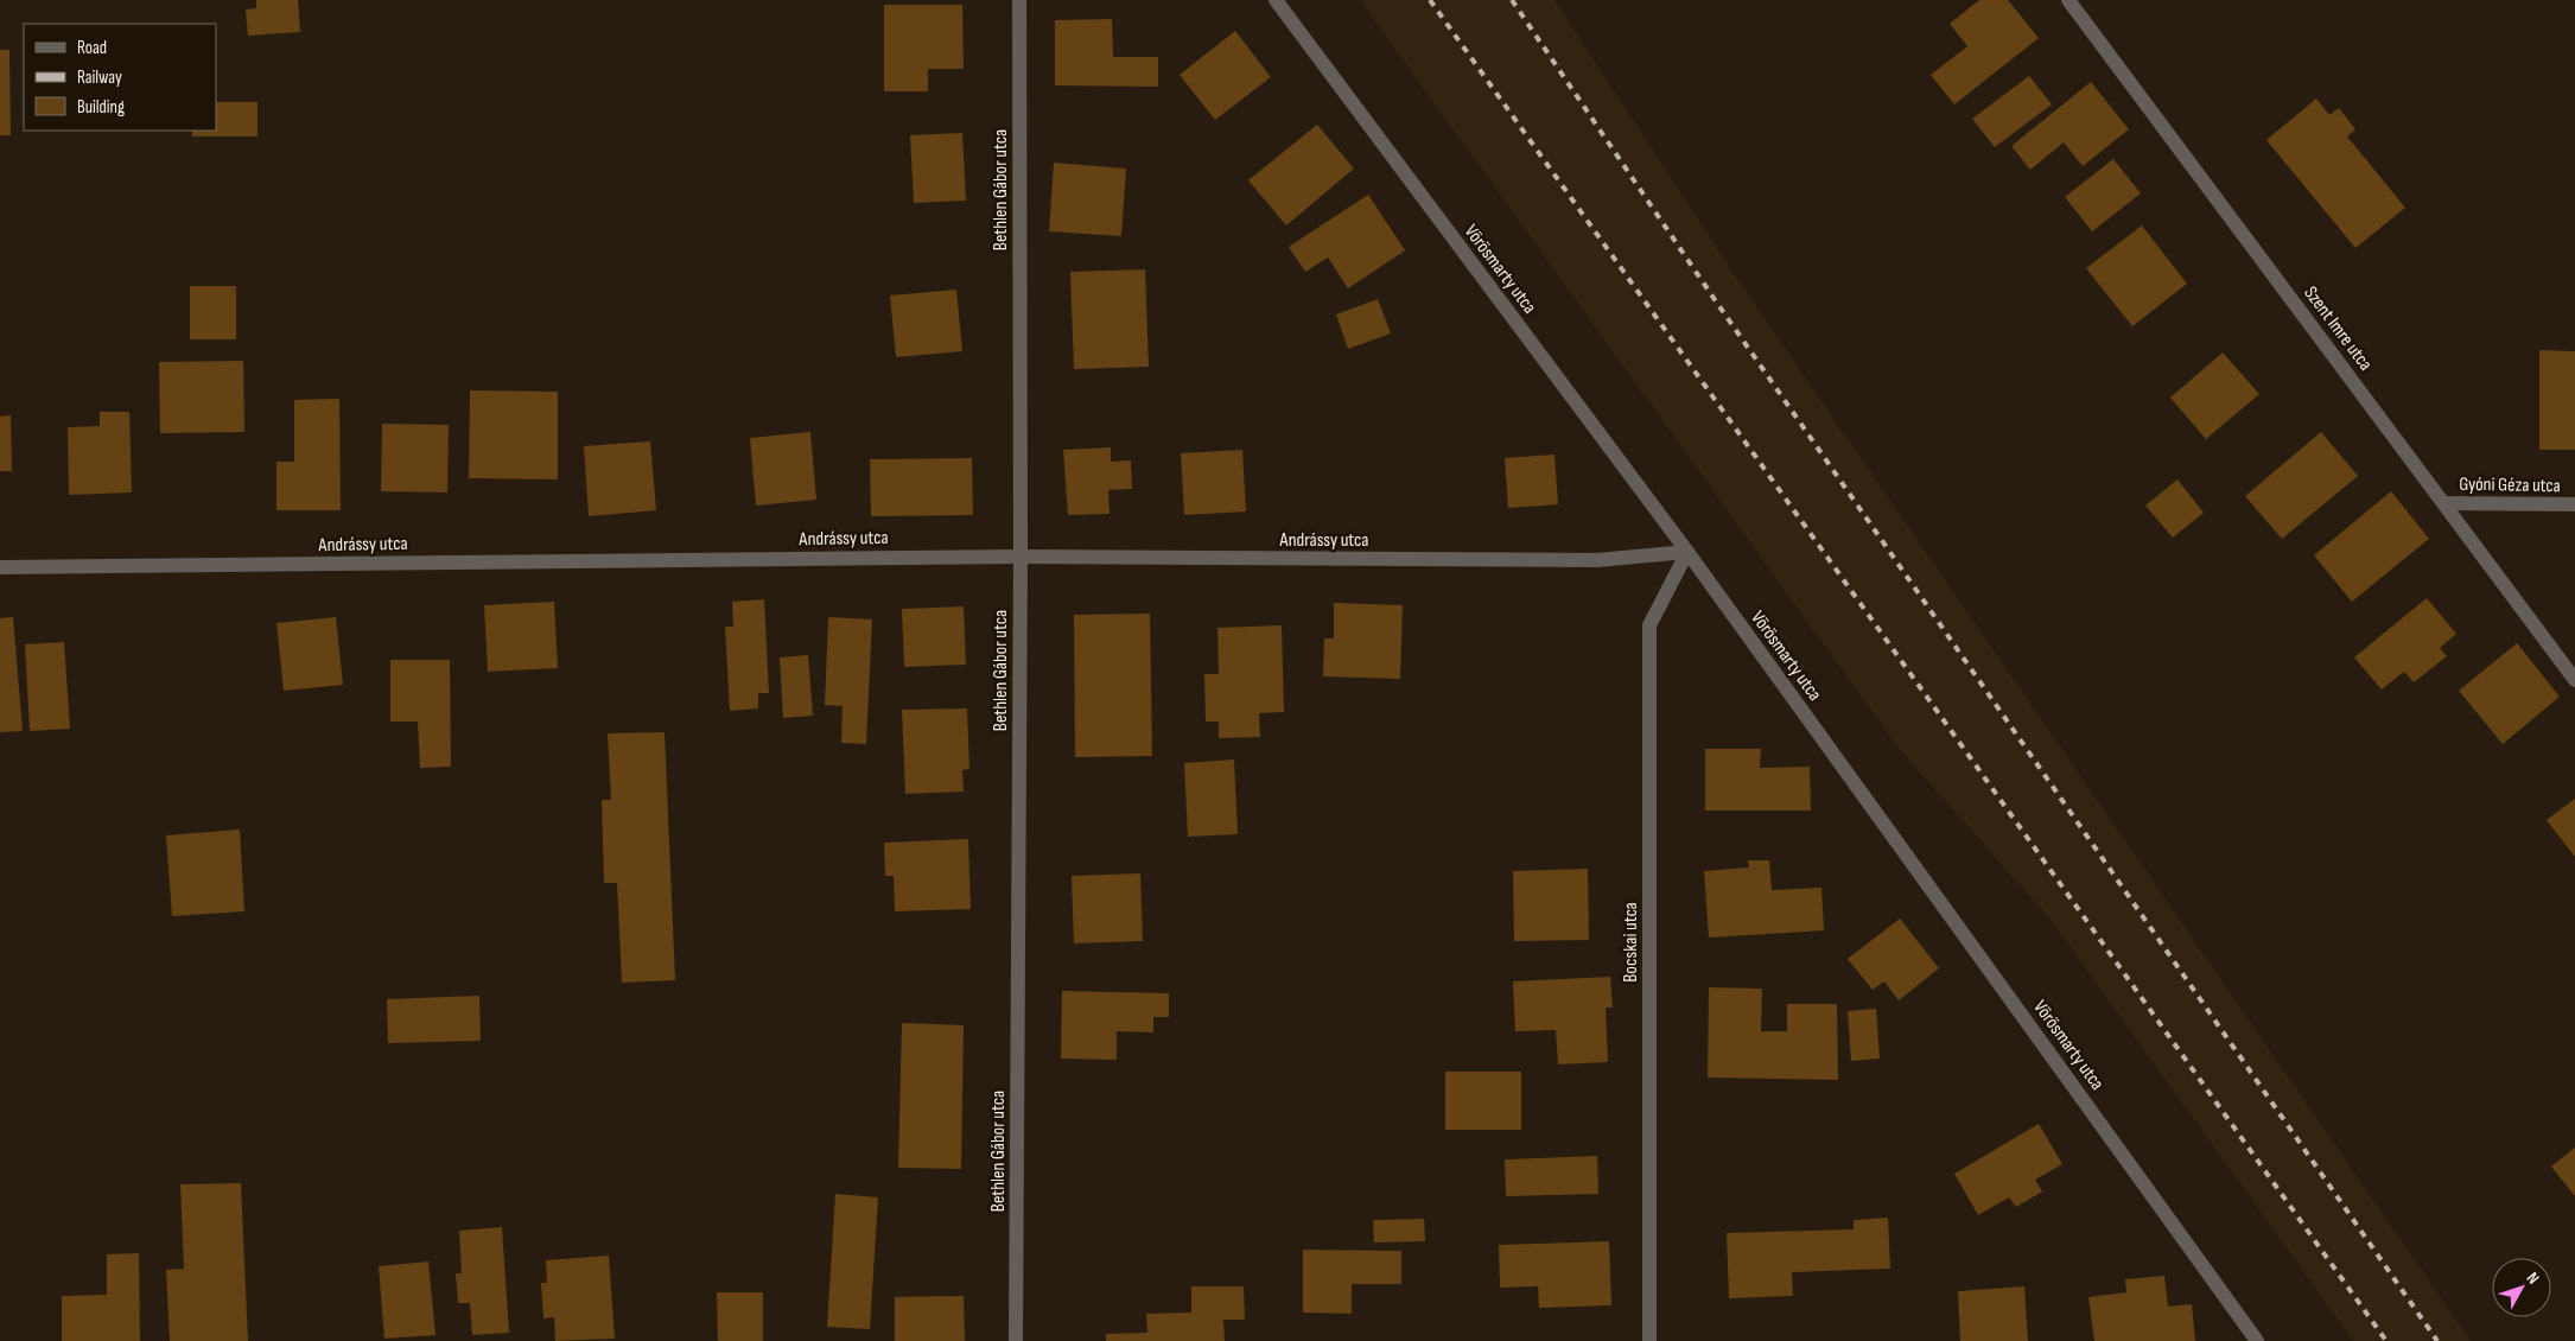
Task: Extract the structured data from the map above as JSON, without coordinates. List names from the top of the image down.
{
  "streets": {
    "street": [
      "Bethlen Gábor utca",
      "Vörösmarty utca",
      "Szent Imre utca",
      "Gyóni Géza utca",
      "Andrássy utca",
      "Bocskai utca"
    ]
  },
  "crossings": [
    ["Bethlen Gábor utca", "Andrássy utca"],
    ["Vörösmarty utca", "Andrássy utca"],
    ["Vörösmarty utca", "Bocskai utca"],
    ["Szent Imre utca", "Gyóni Géza utca"],
    ["Andrássy utca", "Bocskai utca"]
  ],
  "legend": ["Road", "Railway", "Building"],
  "north": "top right"
}
